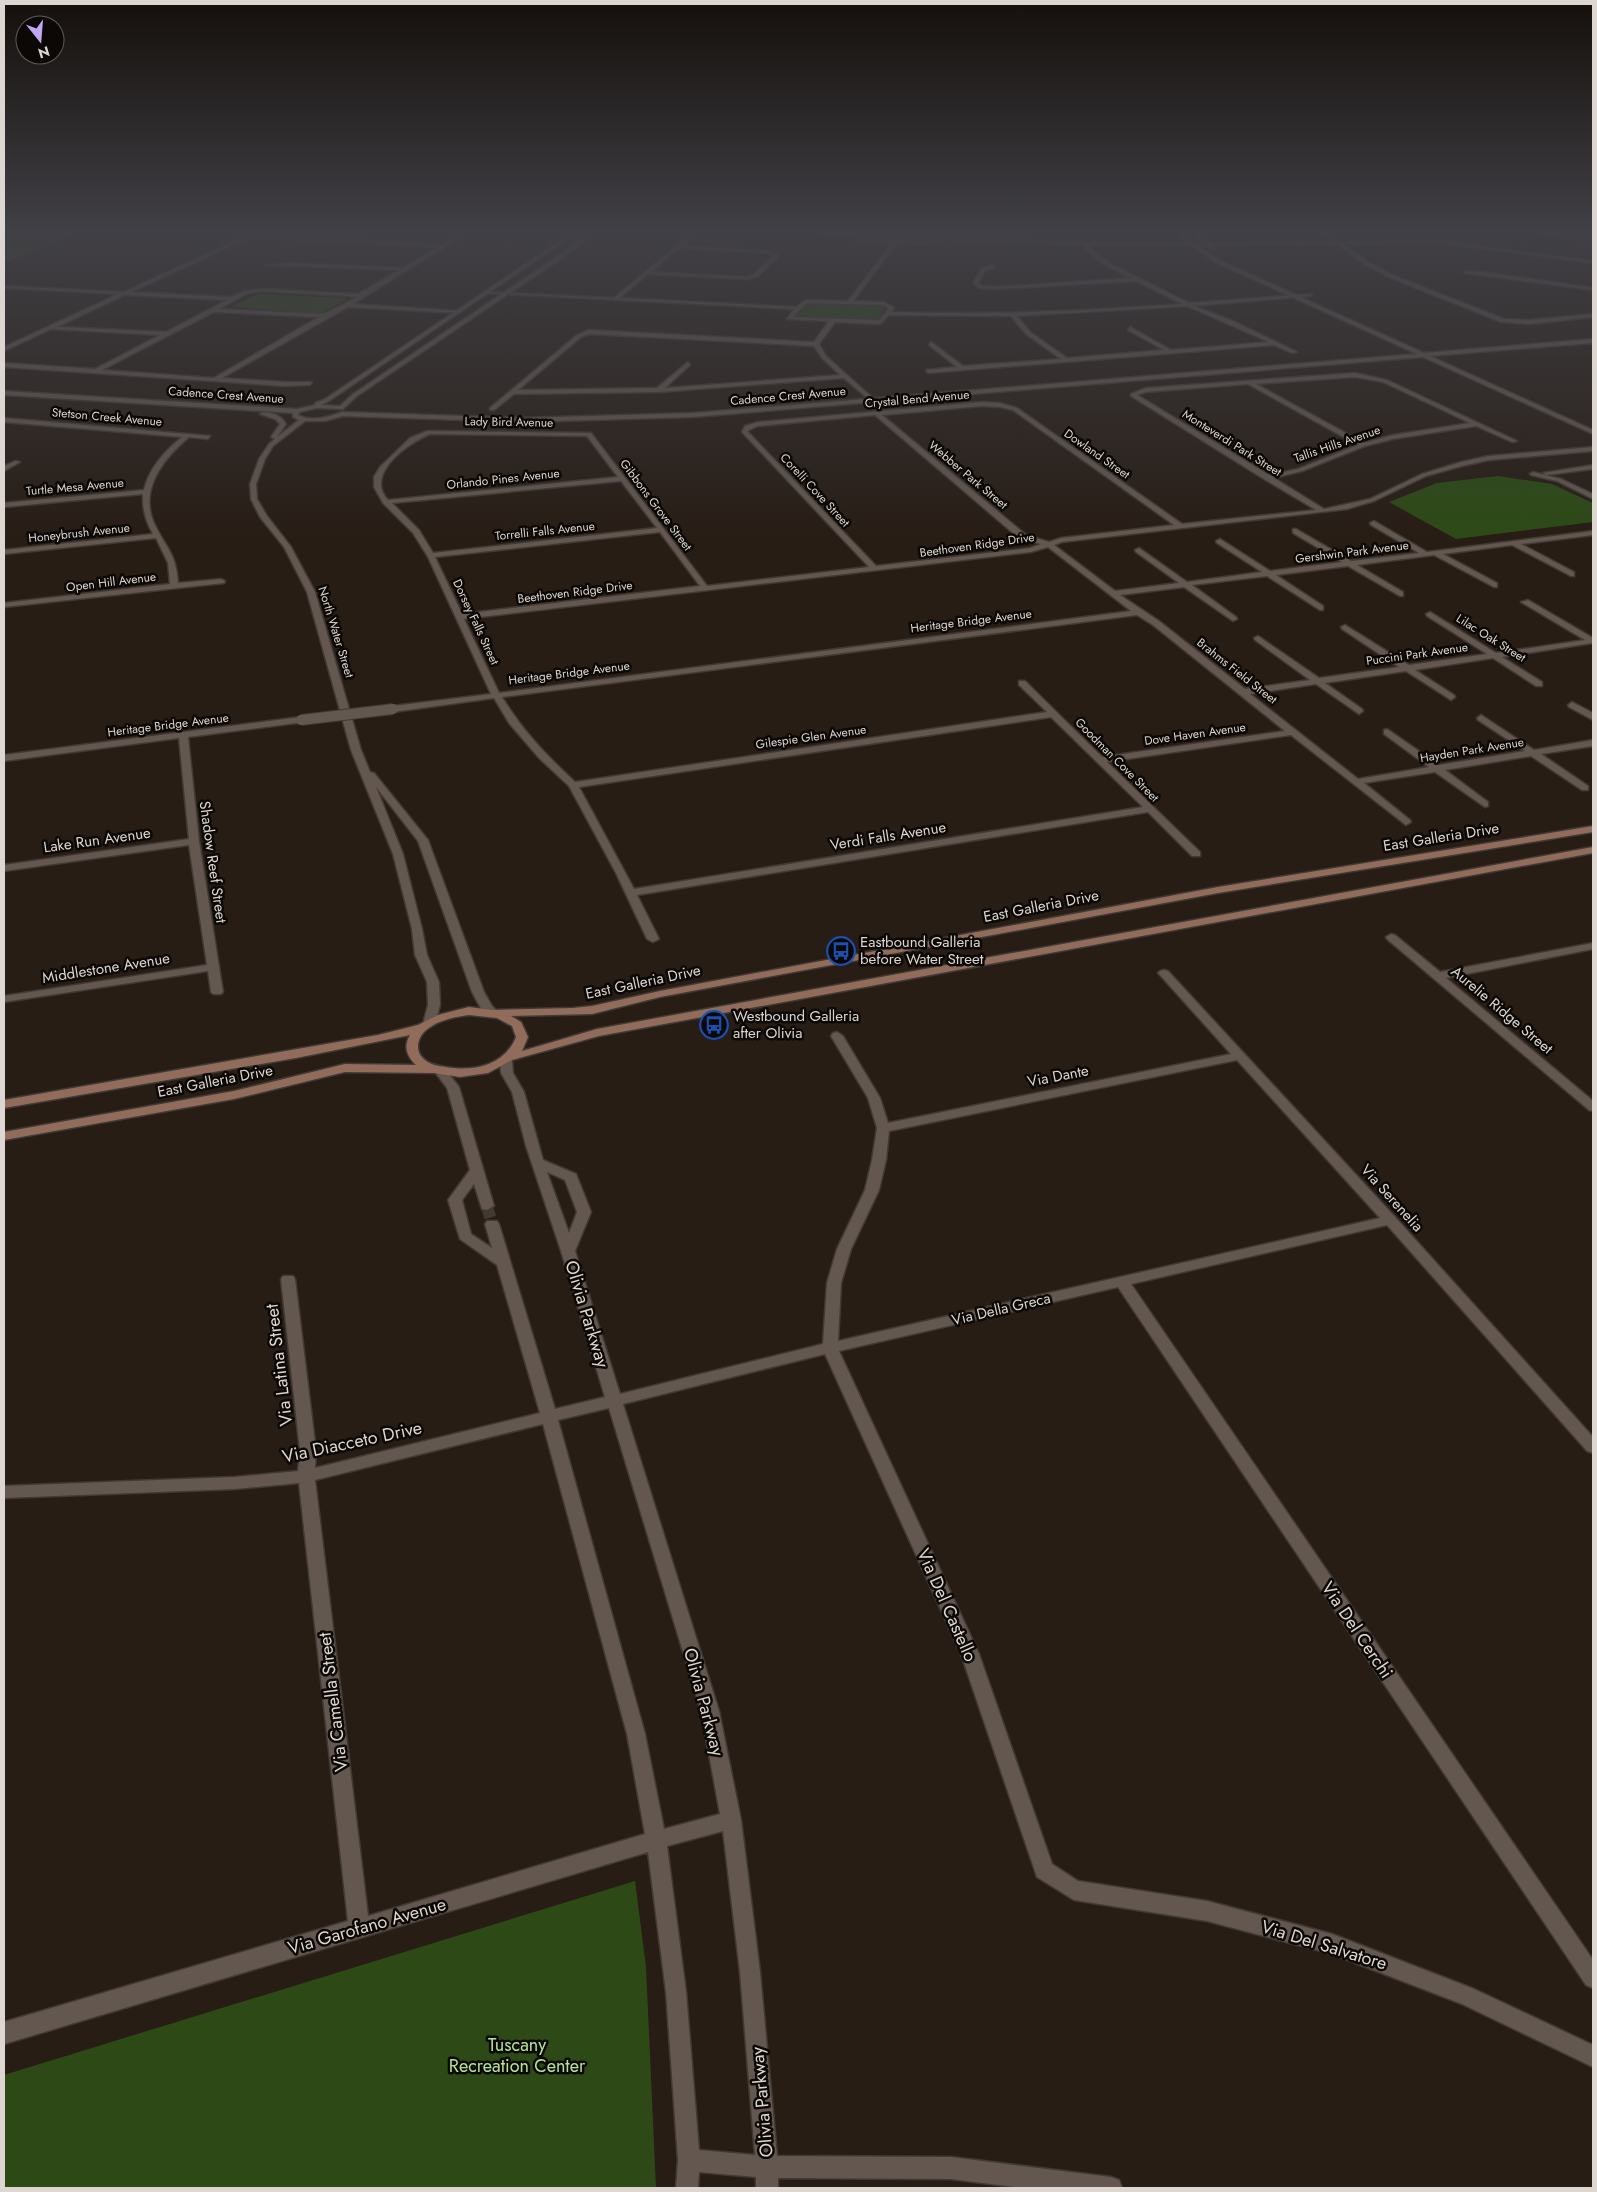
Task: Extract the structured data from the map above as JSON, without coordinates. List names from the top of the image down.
{
  "streets": {
    "main road": ["East Galleria Drive"],
    "street": [
      "Cadence Crest Avenue",
      "Crystal Bend Avenue",
      "Stetson Creek Avenue",
      "Lady Bird Avenue",
      "Monteverdi Park Street",
      "Tallis Hills Avenue",
      "Dowland Street",
      "Webber Park Street",
      "Orlando Pines Avenue",
      "Turtle Mesa Avenue",
      "Corelli Cove Street",
      "Gibbons Grove Street",
      "Torrelli Falls Avenue",
      "Honeybrush Avenue",
      "Beethoven Ridge Drive",
      "Gershwin Park Avenue",
      "Open Hill Avenue",
      "Heritage Bridge Avenue",
      "Dorsey Falls Street",
      "North Water Street",
      "Lilac Oak Street",
      "Puccini Park Avenue",
      "Brahms Field Street",
      "Dove Haven Avenue",
      "Gilespie Glen Avenue",
      "Hayden Park Avenue",
      "Goodman Cove Street",
      "Verdi Falls Avenue",
      "Lake Run Avenue",
      "Shadow Reef Street",
      "Middlestone Avenue",
      "Aurelie Ridge Street",
      "Via Dante",
      "Via Serenelia",
      "Via Della Greca",
      "Olivia Parkway",
      "Via Latina Street",
      "Via Diacceto Drive",
      "Via Del Castello",
      "Via Del Cerchi",
      "Via Camella Street",
      "Via Garofano Avenue",
      "Via Del Salvatore"
    ]
  },
  "crossings": [
    ["Crystal Bend Avenue", "Dowland Street"],
    ["Crystal Bend Avenue", "Webber Park Street"],
    ["Crystal Bend Avenue", "Corelli Cove Street"],
    ["Lady Bird Avenue", "Gibbons Grove Street"],
    ["Lady Bird Avenue", "Dorsey Falls Street"],
    ["Monteverdi Park Street", "Tallis Hills Avenue"],
    ["Monteverdi Park Street", "Beethoven Ridge Drive"],
    ["Dowland Street", "Beethoven Ridge Drive"],
    ["Webber Park Street", "Beethoven Ridge Drive"],
    ["Webber Park Street", "Brahms Field Street"],
    ["Orlando Pines Avenue", "Gibbons Grove Street"],
    ["Orlando Pines Avenue", "Dorsey Falls Street"],
    ["Corelli Cove Street", "Beethoven Ridge Drive"],
    ["Gibbons Grove Street", "Torrelli Falls Avenue"],
    ["Gibbons Grove Street", "Beethoven Ridge Drive"],
    ["Torrelli Falls Avenue", "Dorsey Falls Street"],
    ["Beethoven Ridge Drive", "Dorsey Falls Street"],
    ["Beethoven Ridge Drive", "Brahms Field Street"],
    ["Gershwin Park Avenue", "Brahms Field Street"],
    ["Heritage Bridge Avenue", "Dorsey Falls Street"],
    ["Heritage Bridge Avenue", "Brahms Field Street"],
    ["Heritage Bridge Avenue", "Shadow Reef Street"],
    ["Dorsey Falls Street", "Gilespie Glen Avenue"],
    ["Dorsey Falls Street", "Verdi Falls Avenue"],
    ["North Water Street", "East Galleria Drive"],
    ["North Water Street", "Olivia Parkway"],
    ["Lilac Oak Street", "Puccini Park Avenue"],
    ["Puccini Park Avenue", "Brahms Field Street"],
    ["Brahms Field Street", "Dove Haven Avenue"],
    ["Brahms Field Street", "Hayden Park Avenue"],
    ["Dove Haven Avenue", "Goodman Cove Street"],
    ["Gilespie Glen Avenue", "Goodman Cove Street"],
    ["Goodman Cove Street", "Verdi Falls Avenue"],
    ["East Galleria Drive", "Olivia Parkway"],
    ["Lake Run Avenue", "Shadow Reef Street"],
    ["Shadow Reef Street", "Middlestone Avenue"],
    ["Via Dante", "Via Serenelia"],
    ["Via Serenelia", "Via Della Greca"],
    ["Via Della Greca", "Olivia Parkway"],
    ["Via Della Greca", "Via Diacceto Drive"],
    ["Via Della Greca", "Via Del Castello"],
    ["Via Della Greca", "Via Del Cerchi"],
    ["Olivia Parkway", "Via Diacceto Drive"],
    ["Olivia Parkway", "Via Garofano Avenue"],
    ["Via Latina Street", "Via Diacceto Drive"],
    ["Via Latina Street", "Via Camella Street"],
    ["Via Diacceto Drive", "Via Camella Street"],
    ["Via Del Castello", "Via Del Salvatore"],
    ["Via Camella Street", "Via Garofano Avenue"]
  ],
  "parks": ["Tuscany Recreation Center"],
  "places": {
    "bus stop": ["Eastbound Galleria before Water Street", "Westbound Galleria after Olivia"]
  },
  "north": "bottom"
}
